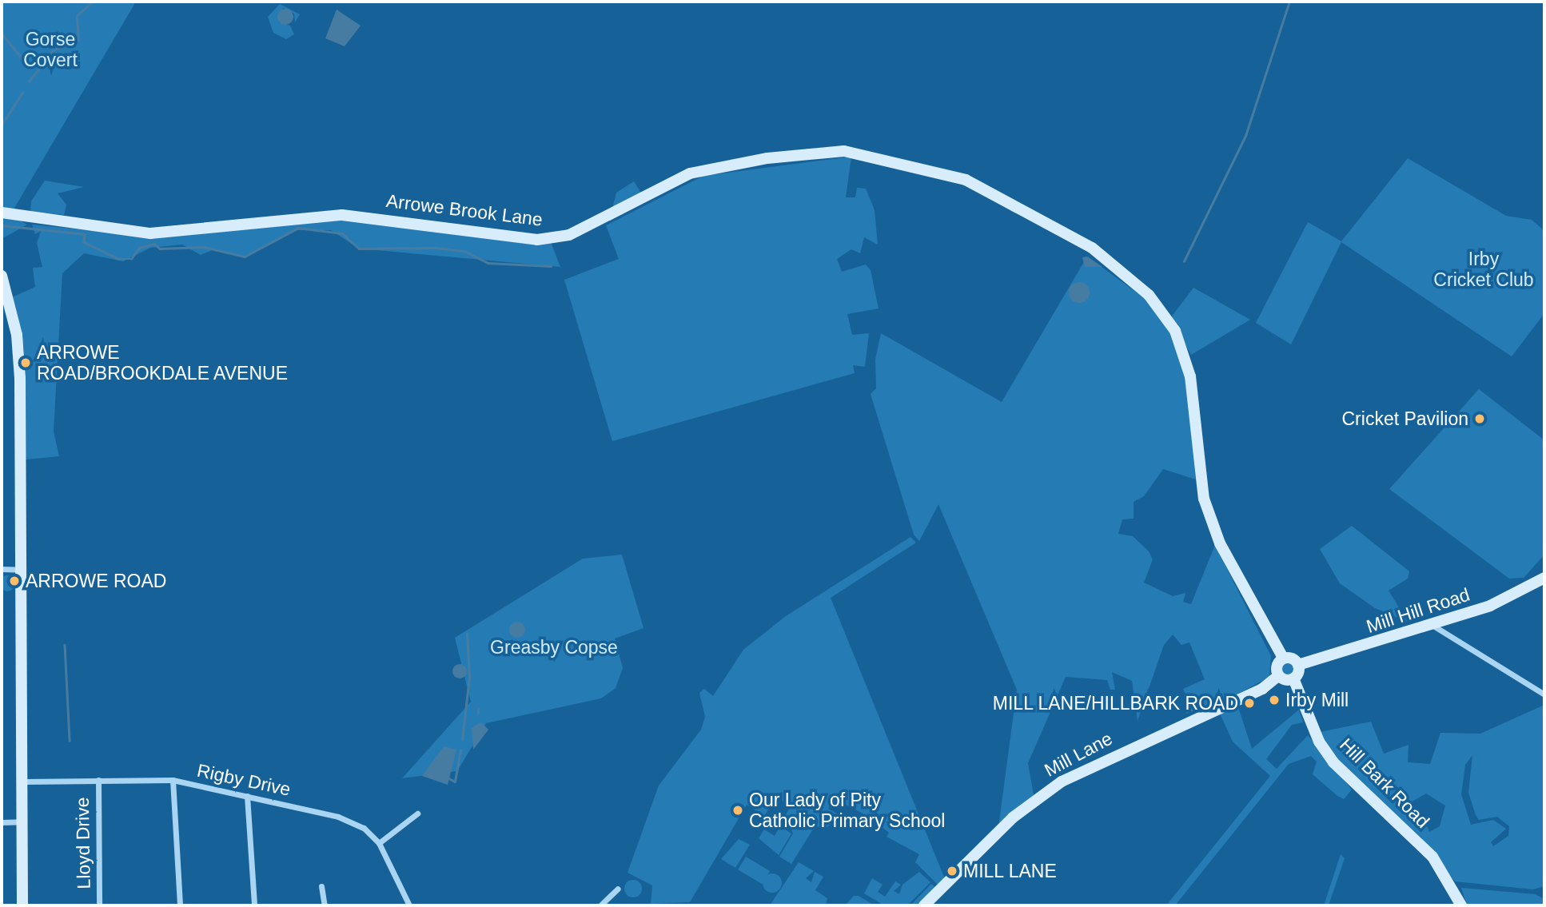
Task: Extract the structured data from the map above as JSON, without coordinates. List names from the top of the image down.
{
  "streets": {
    "street": [
      "Arrowe Brook Lane",
      "Mill Hill Road",
      "Mill Lane",
      "Rigby Drive",
      "Hill Bark Road",
      "Lloyd Drive"
    ]
  },
  "crossings": [
    ["Rigby Drive", "Lloyd Drive"]
  ],
  "parks": ["Gorse Covert", "Irby Cricket Club", "Greasby Copse"],
  "places": [
    "ARROWE ROAD/BROOKDALE AVENUE",
    "Cricket Pavilion",
    "ARROWE ROAD",
    "Irby Mill",
    "MILL LANE/HILLBARK ROAD",
    "Our Lady of Pity Catholic Primary School",
    "MILL LANE"
  ]
}
